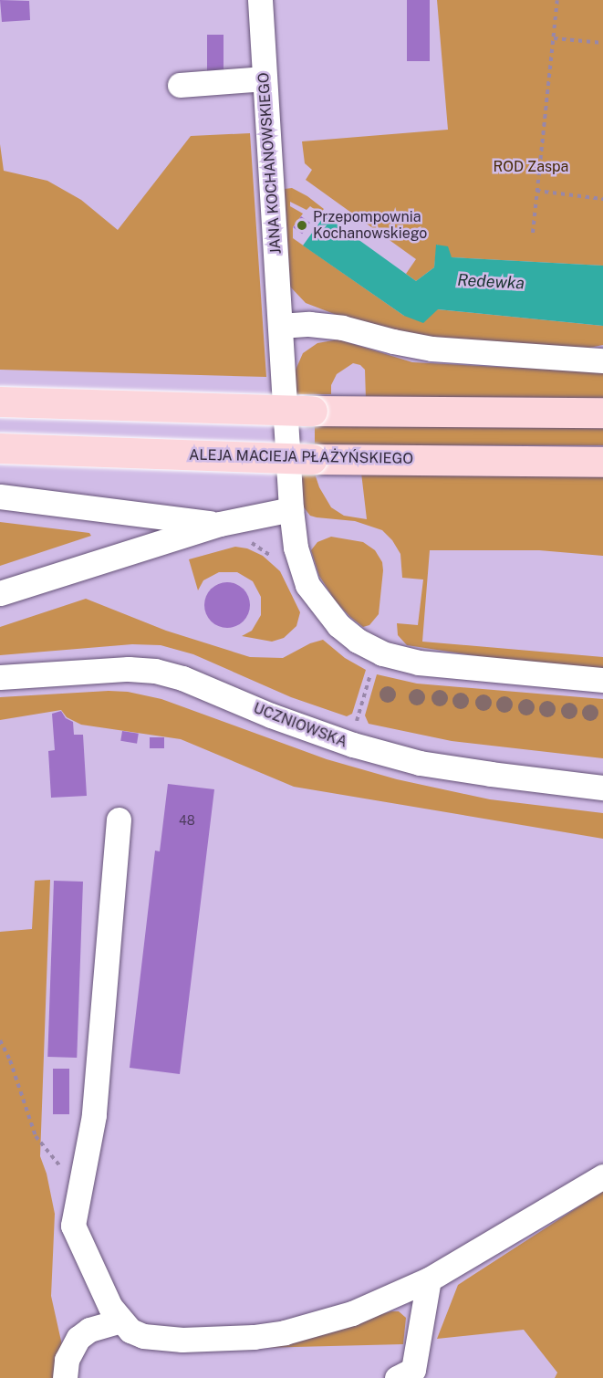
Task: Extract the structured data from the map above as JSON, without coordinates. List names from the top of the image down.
{
  "streets": {
    "main road": ["ALEJA MACIEJA PŁAŻYŃSKIEGO"],
    "street": ["JANA KOCHANOWSKIEGO", "UCZNIOWSKA"]
  },
  "water": ["Redewka"],
  "parks": ["ROD Zaspa"],
  "places": ["Przepompownia Kochanowskiego"],
  "house_numbers": ["48"]
}
